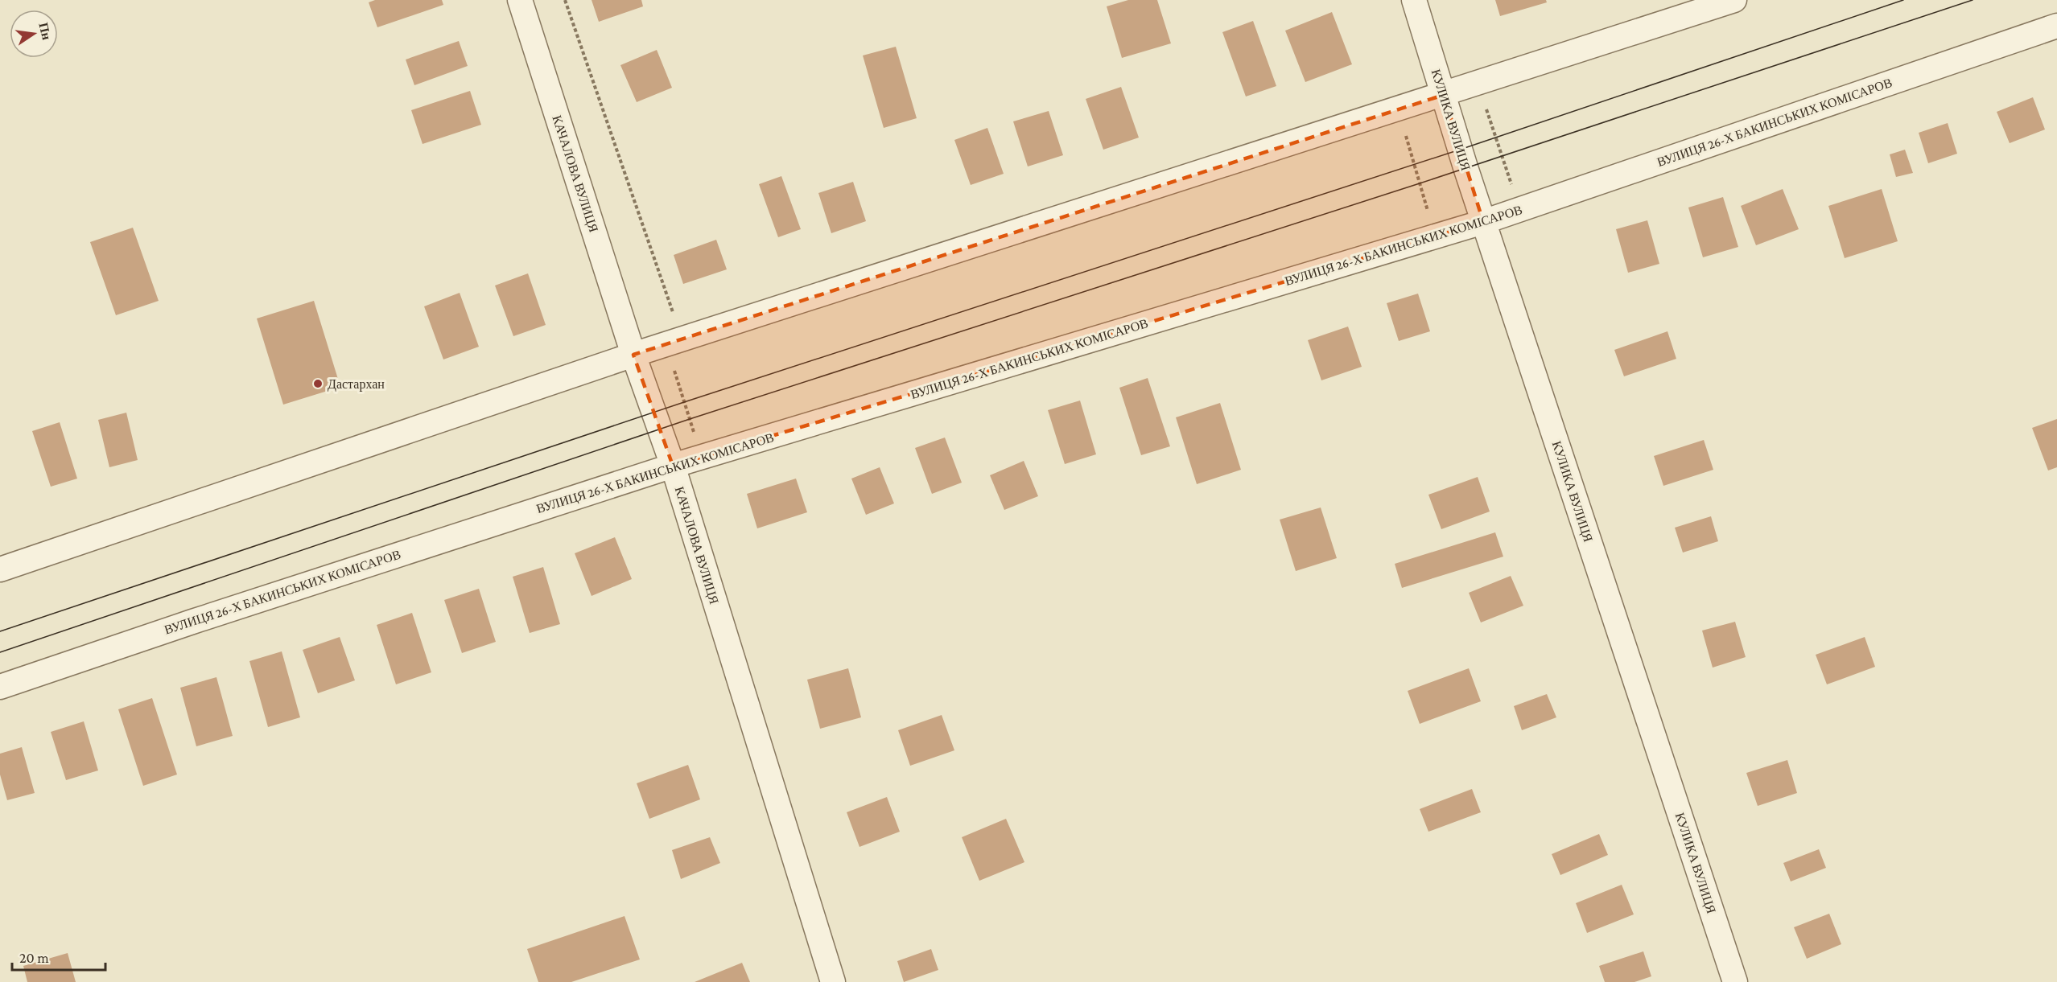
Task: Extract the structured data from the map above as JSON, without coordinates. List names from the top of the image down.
{
  "streets": {
    "street": ["КУЛИКА ВУЛИЦЯ", "ВУЛИЦЯ 26-Х БАКИНСЬКИХ КОМІСАРОВ", "КАЧАЛОВА ВУЛИЦЯ"]
  },
  "crossings": [
    ["КУЛИКА ВУЛИЦЯ", "ВУЛИЦЯ 26-Х БАКИНСЬКИХ КОМІСАРОВ"],
    ["ВУЛИЦЯ 26-Х БАКИНСЬКИХ КОМІСАРОВ", "КАЧАЛОВА ВУЛИЦЯ"]
  ],
  "places": ["Дастархан"],
  "scale_bar": "20 m",
  "north": "right"
}
